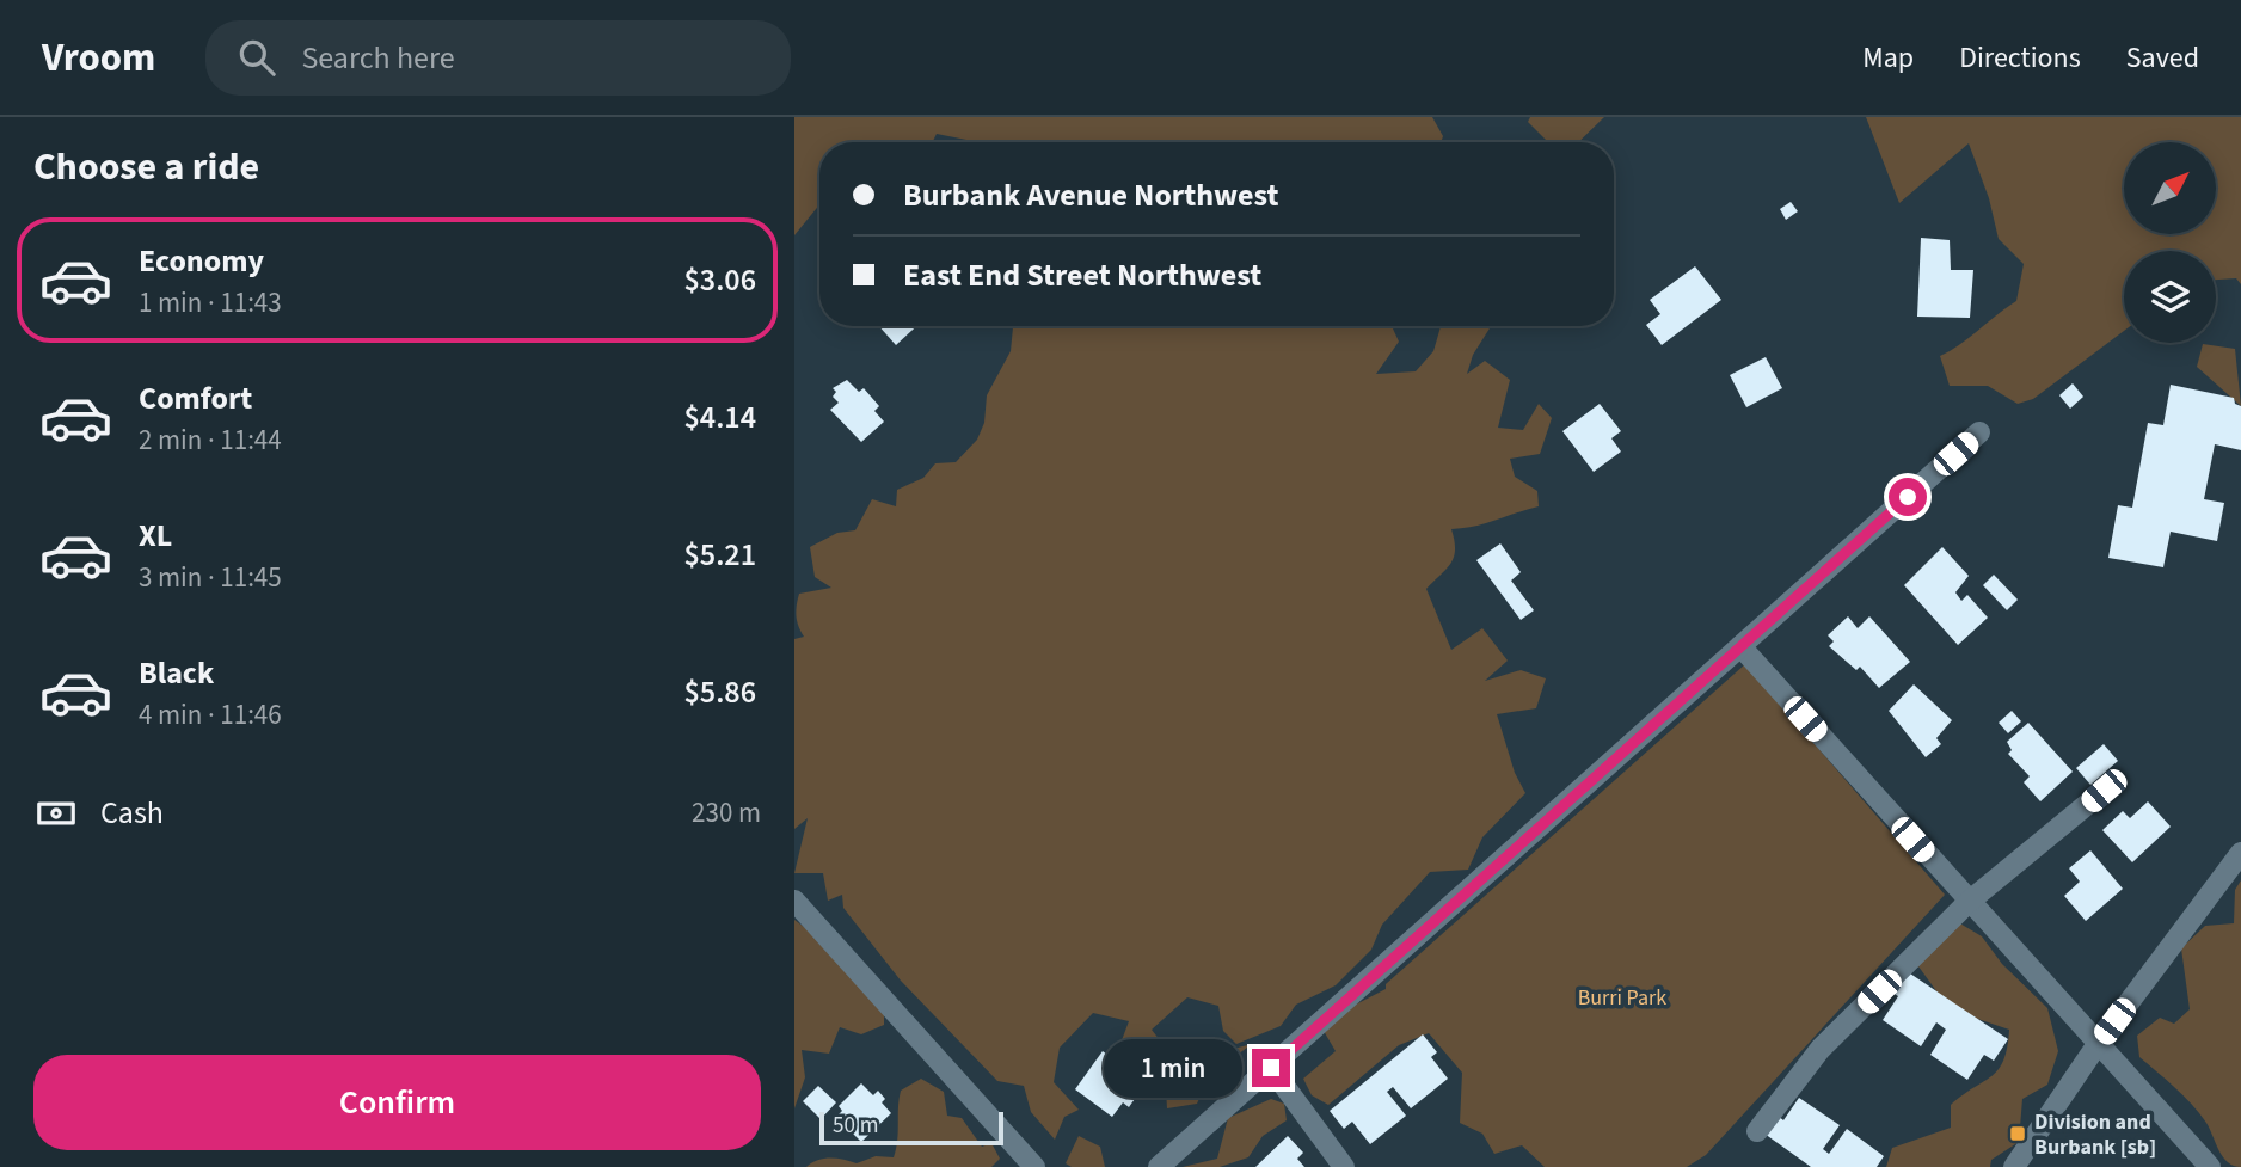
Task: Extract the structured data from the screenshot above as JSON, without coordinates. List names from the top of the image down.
{
  "parks": ["Burri Park"],
  "places": {
    "transit": ["Division and Burbank [sb]"]
  },
  "scale_bar": "50 m",
  "north": "top right",
  "page": {
    "header": "Vroom",
    "search": "Search here",
    "nav": ["Map", "Directions", "Saved"],
    "heading": "Choose a ride",
    "banner": ["Burbank Avenue Northwest", "East End Street Northwest"],
    "list": [
      {
        "name": "Economy",
        "note": "1 min · 11:43",
        "value": "$3.06"
      },
      {
        "name": "Comfort",
        "note": "2 min · 11:44",
        "value": "$4.14"
      },
      {
        "name": "XL",
        "note": "3 min · 11:45",
        "value": "$5.21"
      },
      {
        "name": "Black",
        "note": "4 min · 11:46",
        "value": "$5.86"
      }
    ],
    "pay": ["Cash", "230 m"],
    "buttons": "Confirm",
    "bubble": "1 min",
    "scale": "50 m"
  }
}
